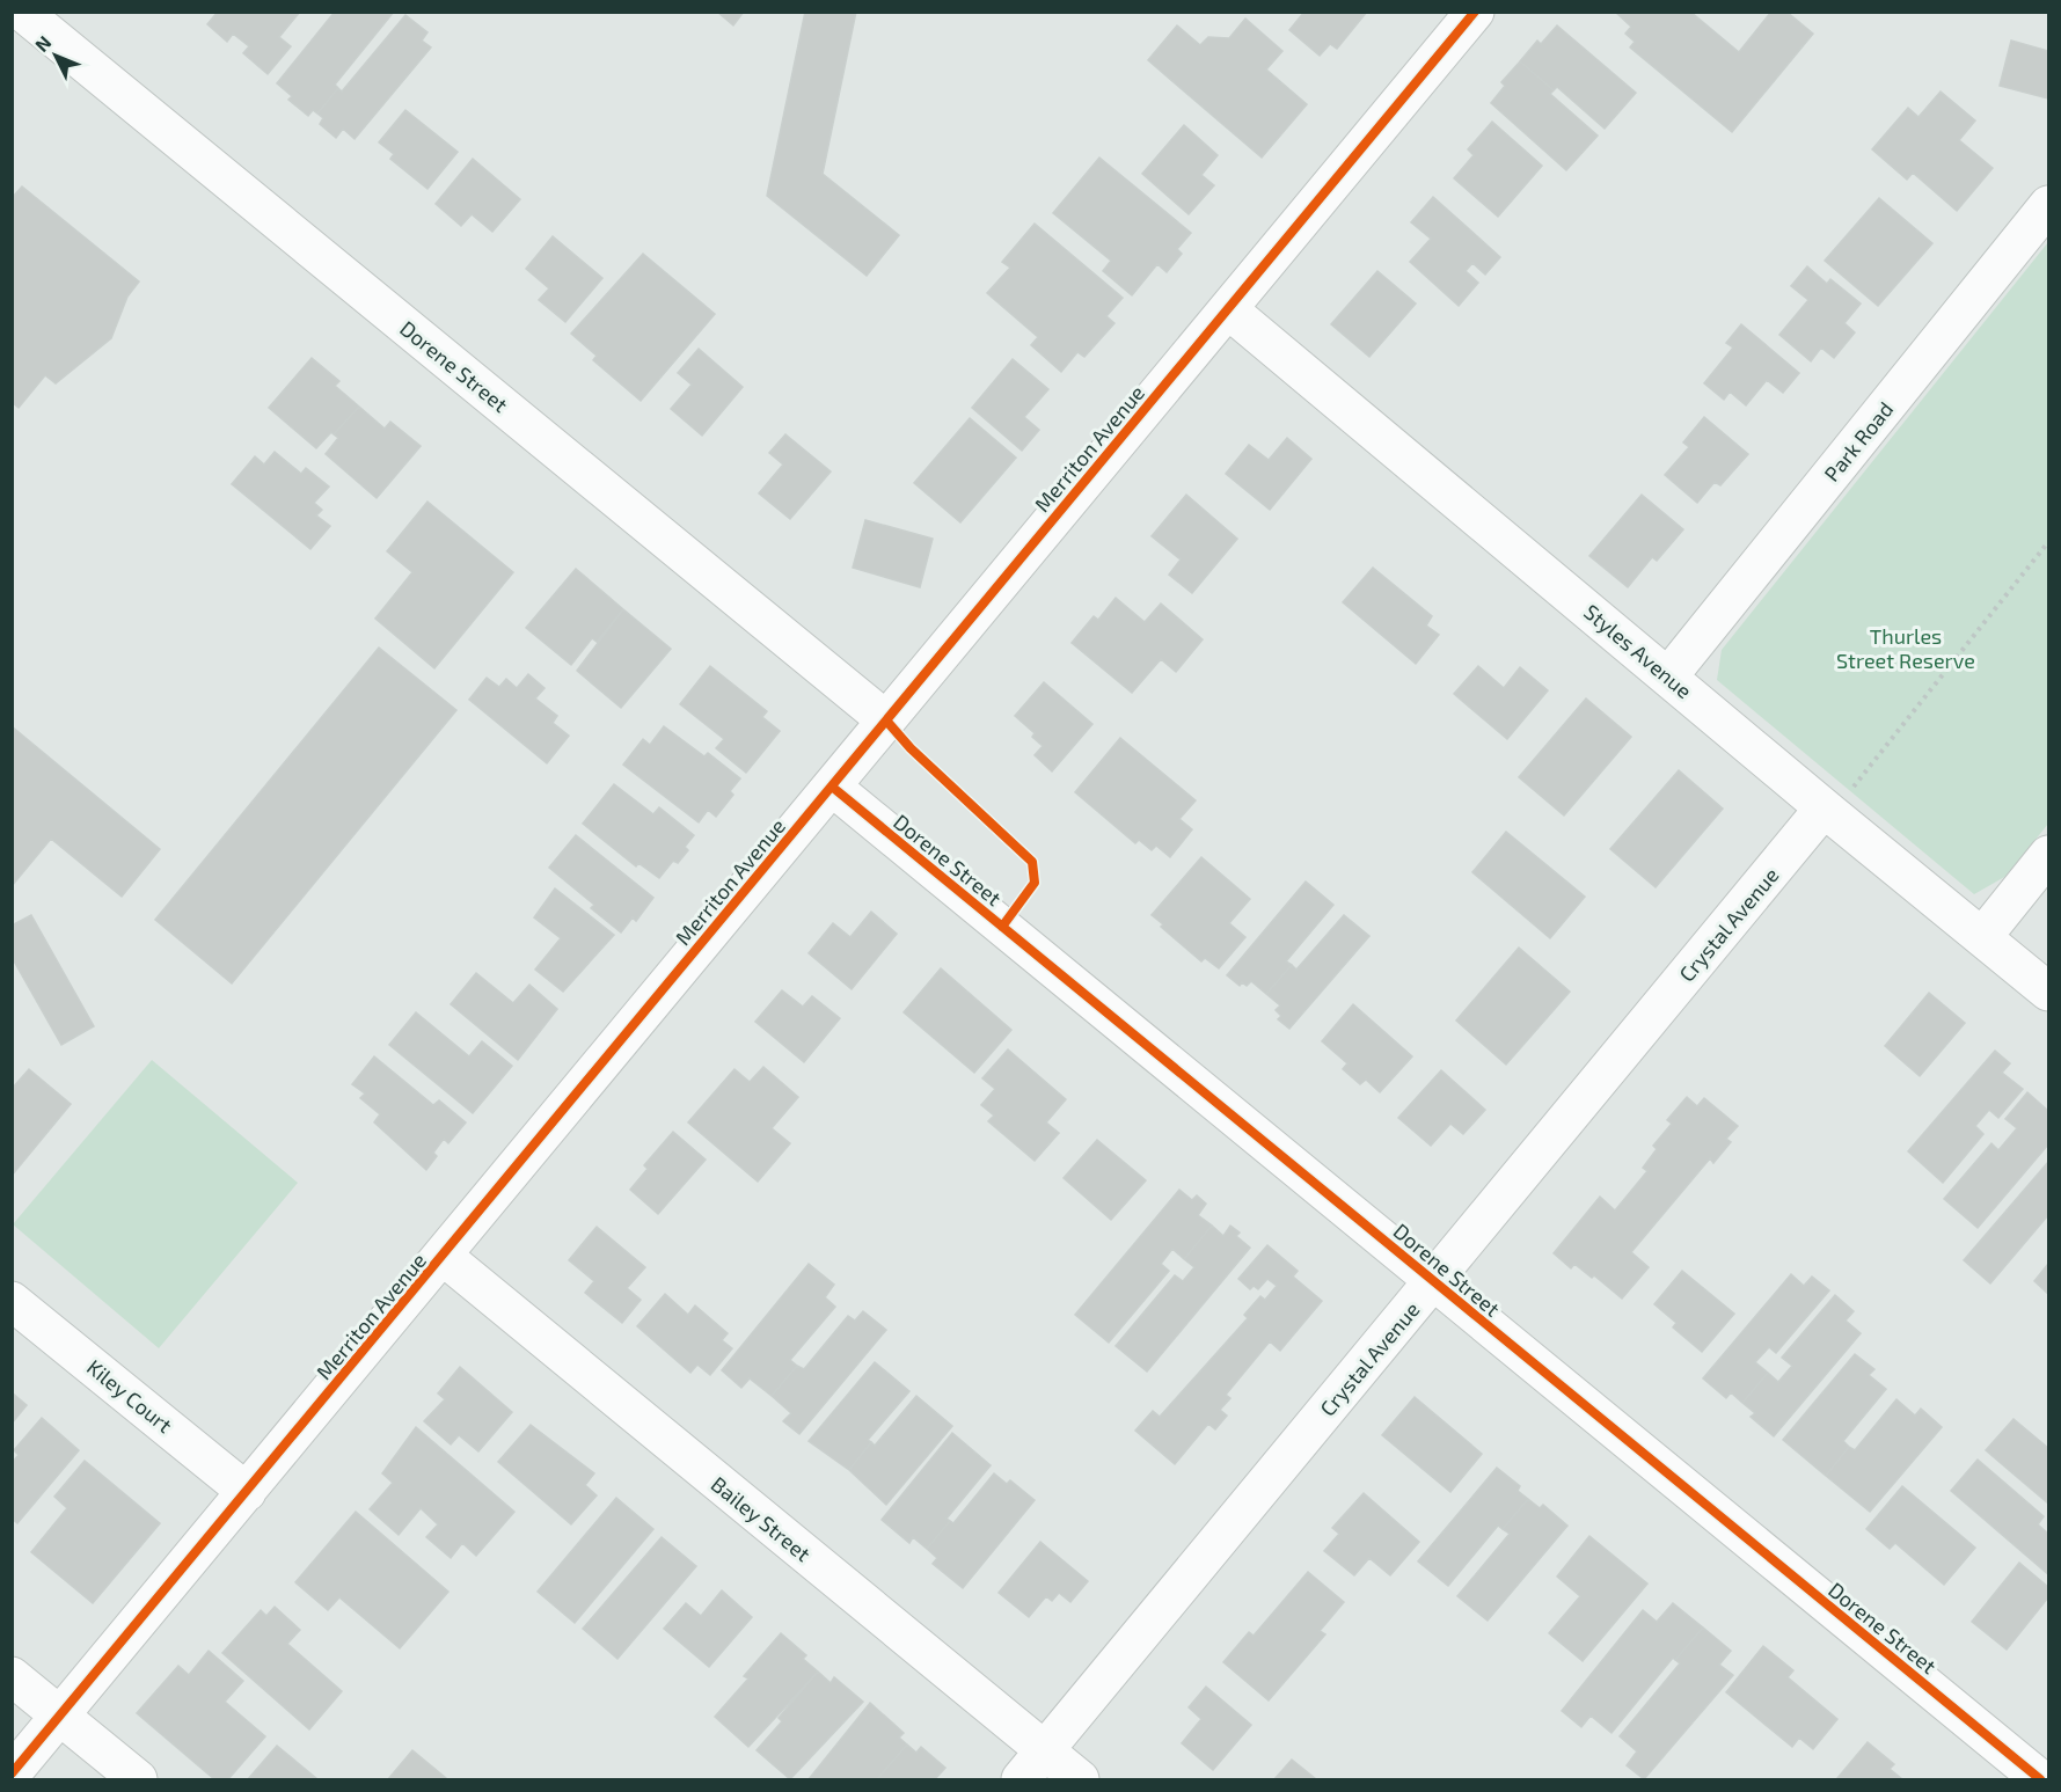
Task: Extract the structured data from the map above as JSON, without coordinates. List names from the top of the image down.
{
  "streets": {
    "street": [
      "Dorene Street",
      "Park Road",
      "Merriton Avenue",
      "Styles Avenue",
      "Crystal Avenue",
      "Kiley Court",
      "Bailey Street"
    ]
  },
  "crossings": [
    ["Dorene Street", "Merriton Avenue"],
    ["Dorene Street", "Crystal Avenue"],
    ["Park Road", "Styles Avenue"],
    ["Merriton Avenue", "Styles Avenue"],
    ["Merriton Avenue", "Kiley Court"],
    ["Merriton Avenue", "Bailey Street"],
    ["Styles Avenue", "Crystal Avenue"],
    ["Crystal Avenue", "Bailey Street"]
  ],
  "parks": ["Thurles Street Reserve"],
  "north": "top left"
}
